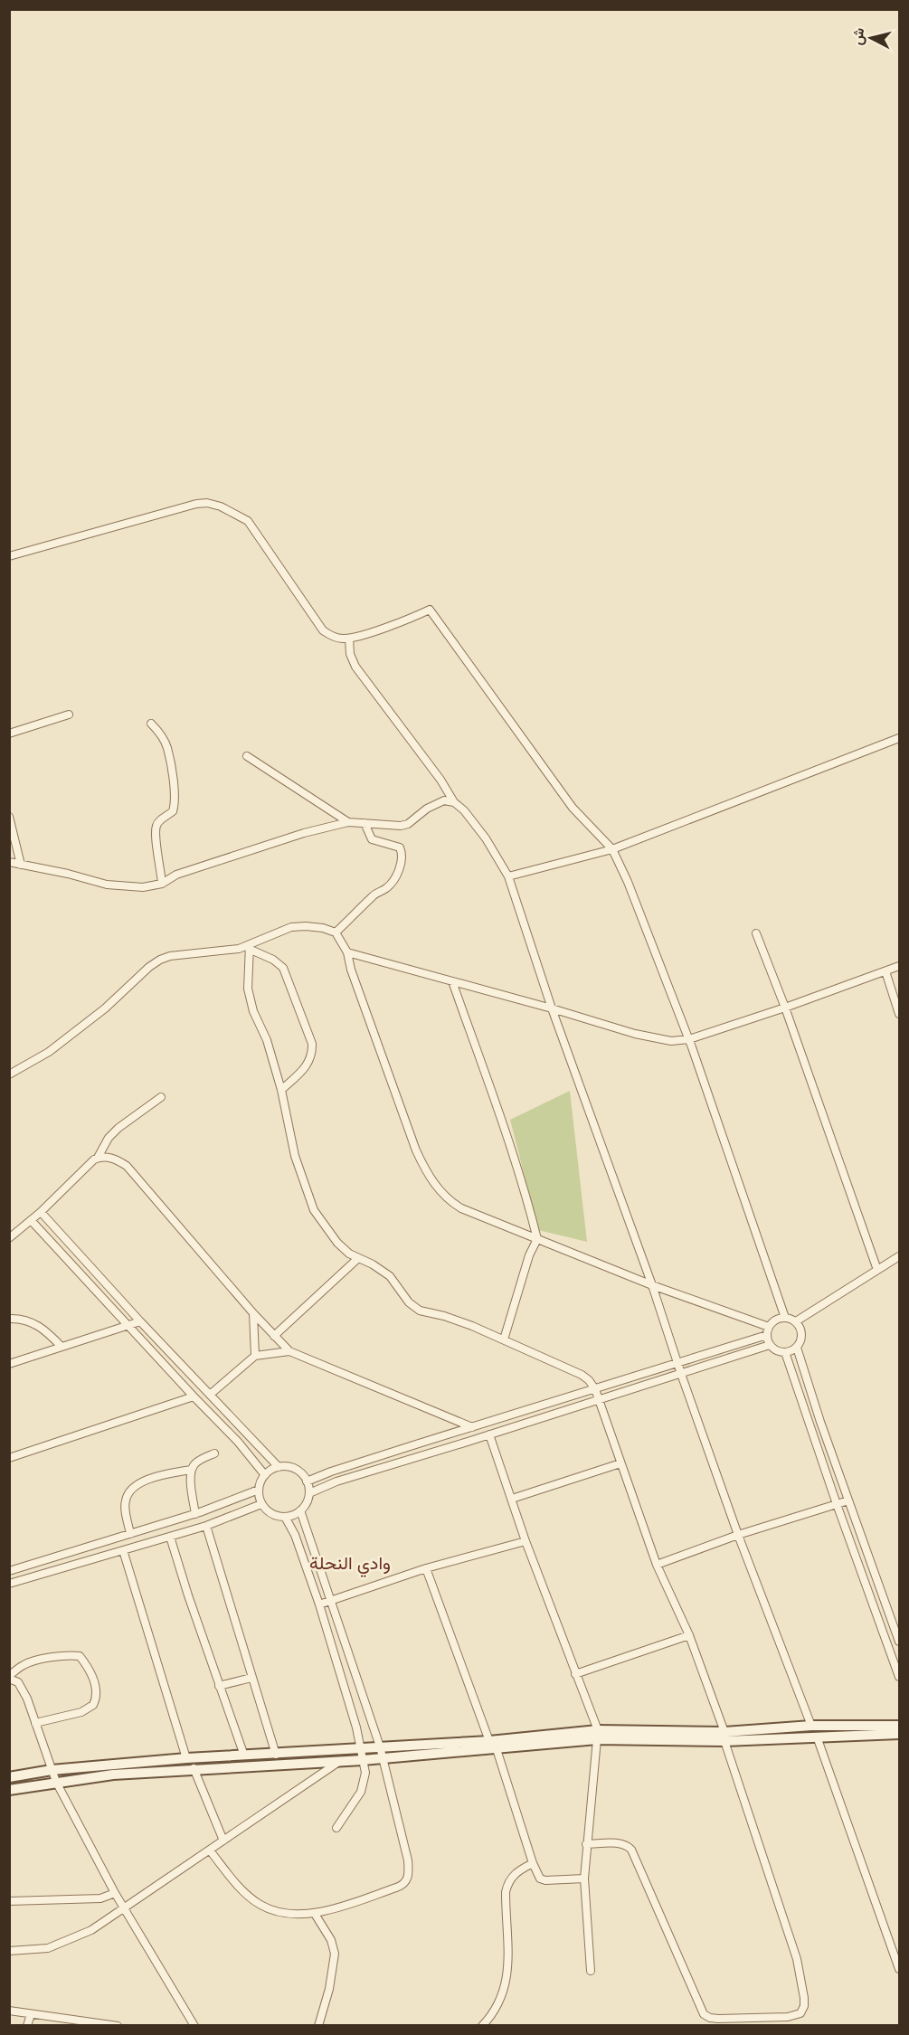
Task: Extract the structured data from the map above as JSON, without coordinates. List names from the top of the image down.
{
  "districts": ["وادي النحلة"],
  "north": "left"
}
